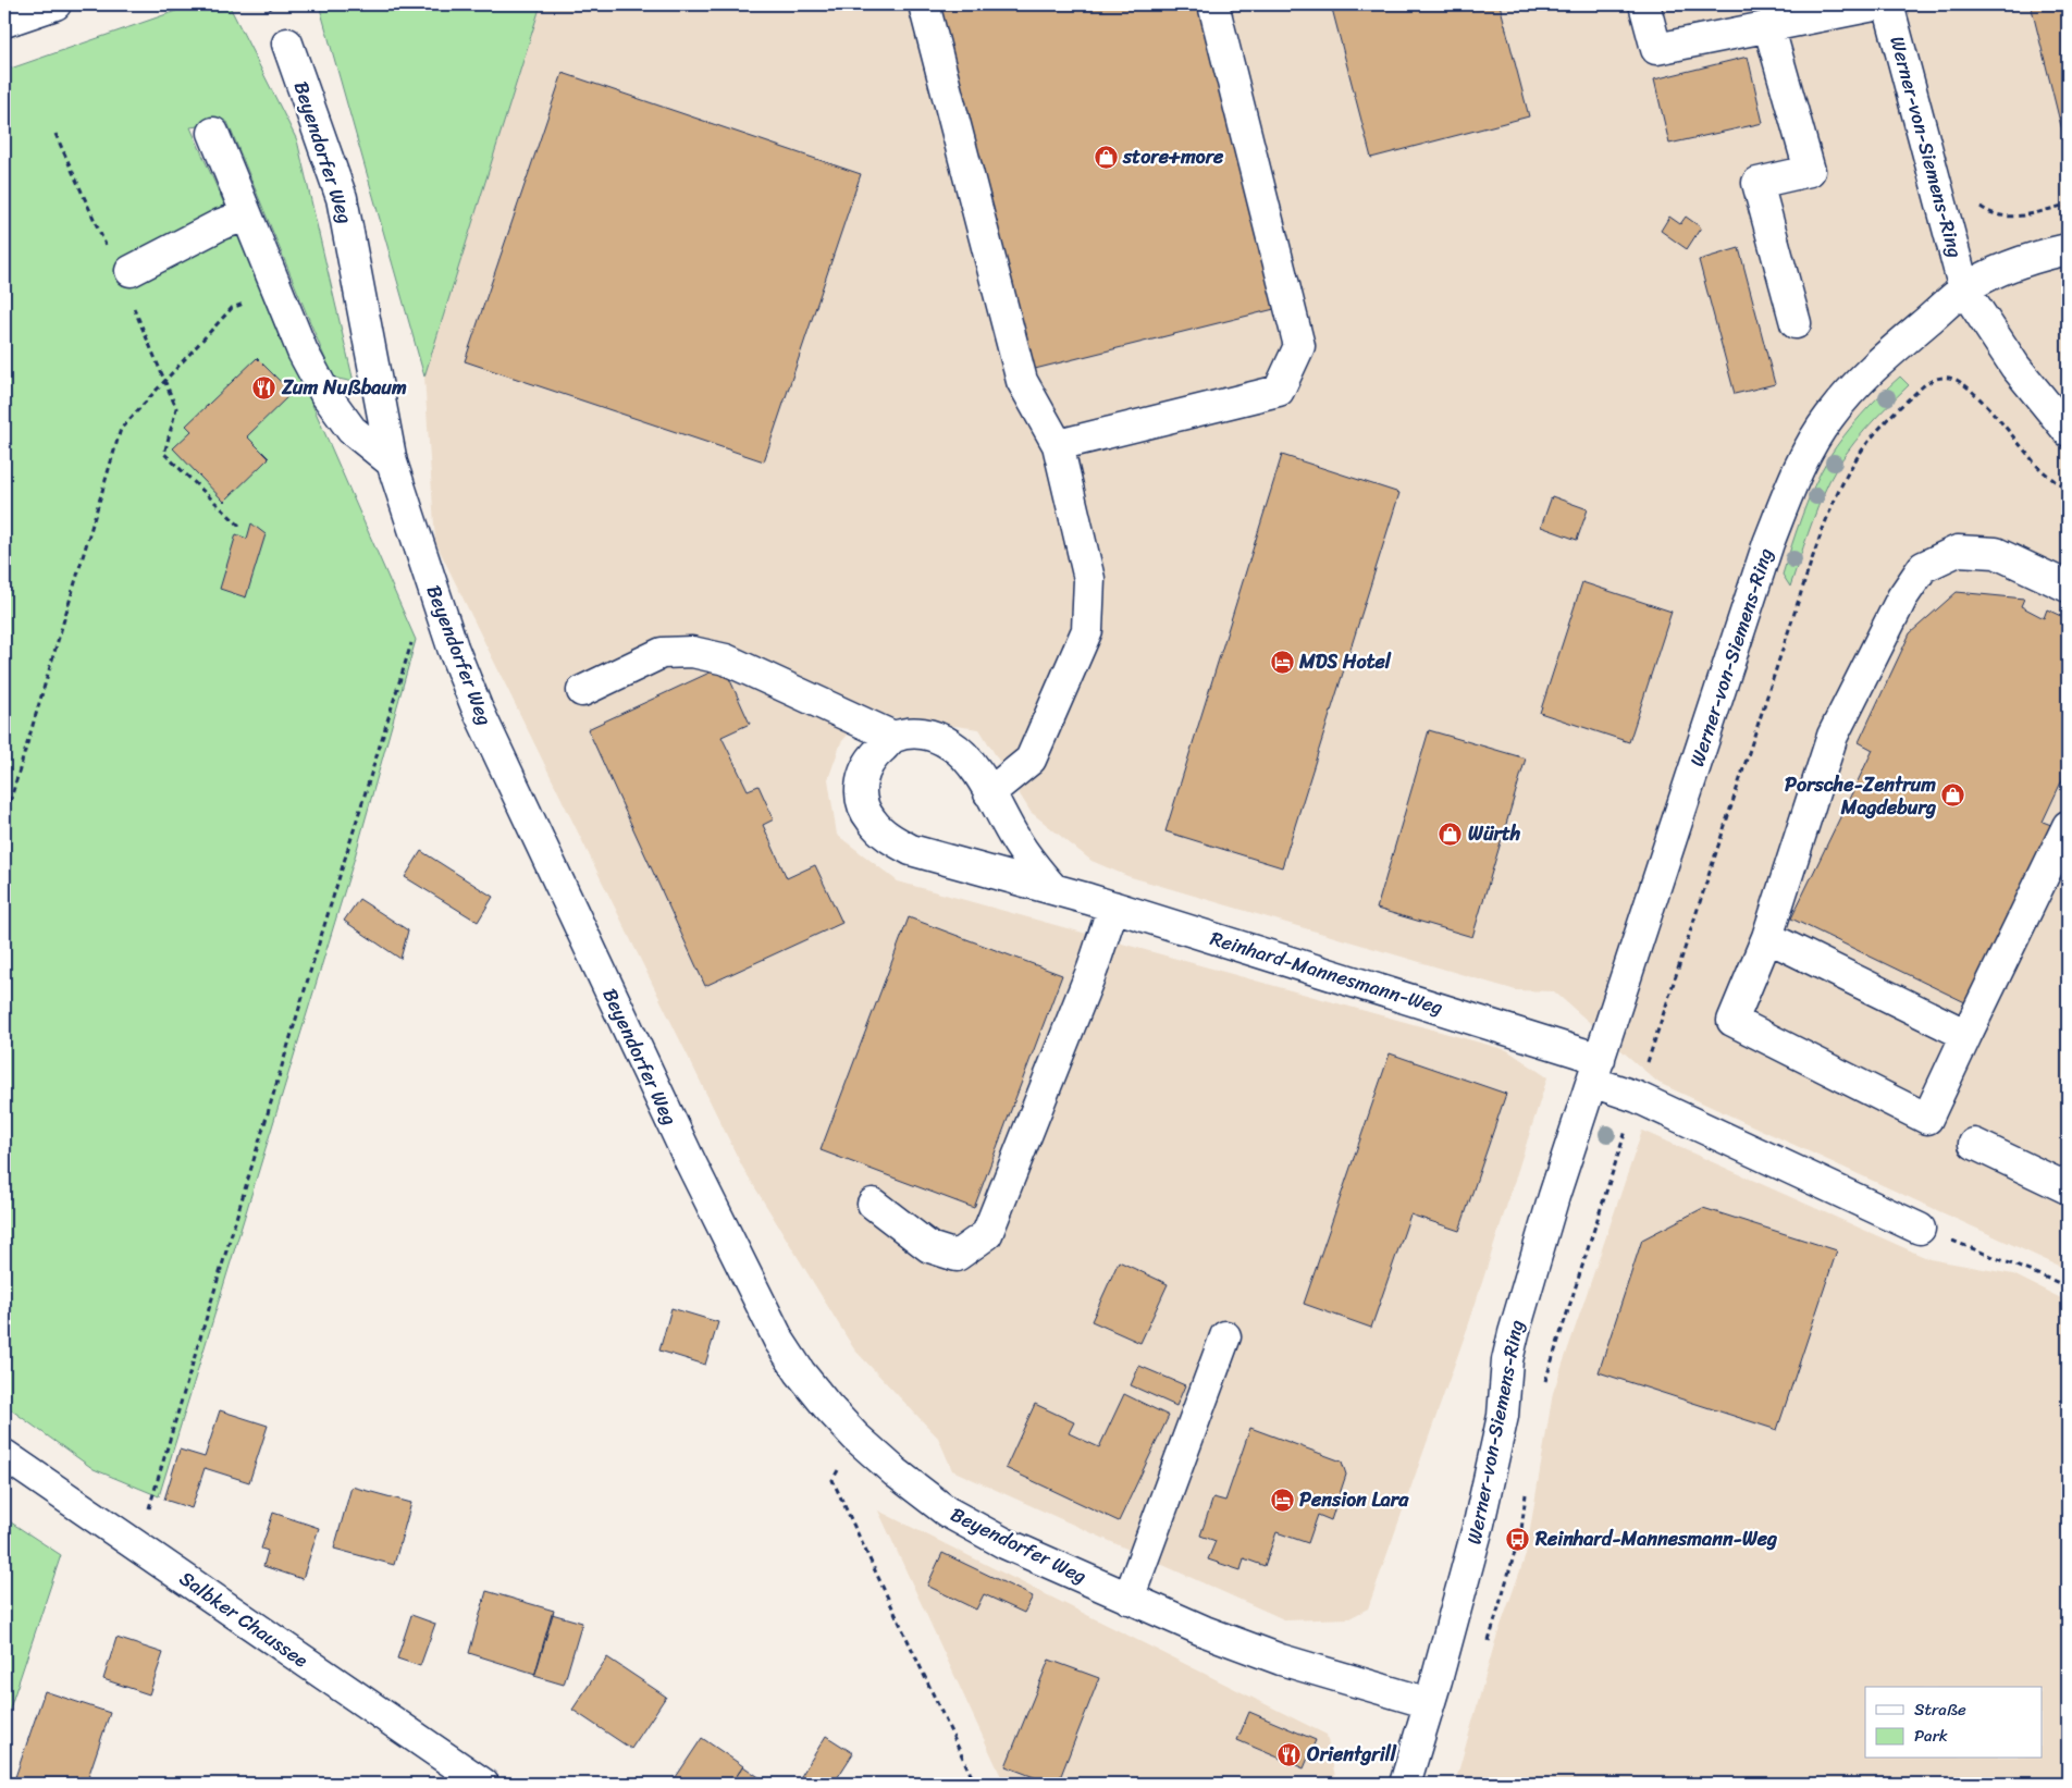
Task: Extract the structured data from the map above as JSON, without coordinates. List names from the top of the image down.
{
  "streets": {
    "main road": [
      "Werner-von-Siemens-Ring",
      "Beyendorfer Weg",
      "Reinhard-Mannesmann-Weg",
      "Salbker Chaussee"
    ]
  },
  "crossings": [
    ["Werner-von-Siemens-Ring", "Beyendorfer Weg"],
    ["Werner-von-Siemens-Ring", "Reinhard-Mannesmann-Weg"]
  ],
  "places": {
    "shop": ["store+more", "Porsche-Zentrum Magdeburg", "Würth"],
    "restaurant": ["Zum Nußbaum", "Orientgrill"],
    "hotel": ["MDS Hotel", "Pension Lara"],
    "bus stop": ["Reinhard-Mannesmann-Weg"]
  },
  "legend": ["Straße", "Park"]
}
